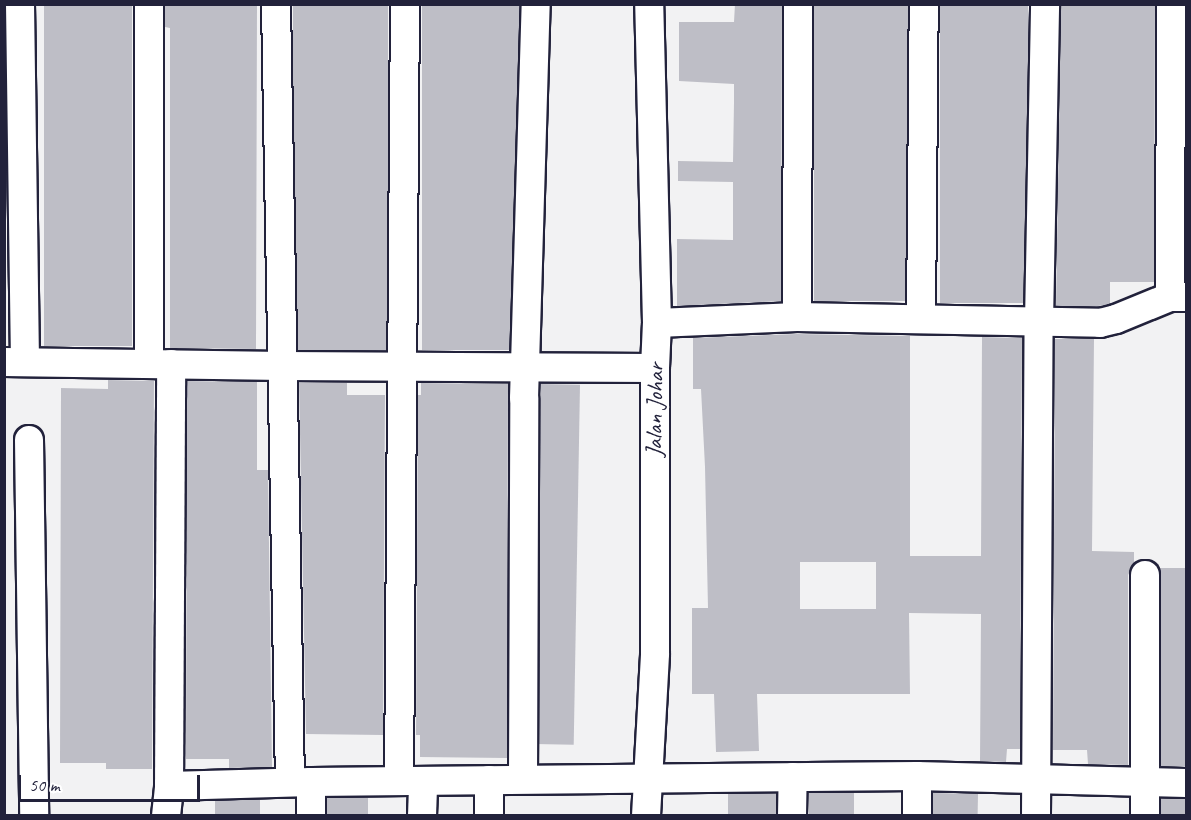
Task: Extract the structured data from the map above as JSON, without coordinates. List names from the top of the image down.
{
  "streets": {
    "street": ["Jalan Johar"]
  },
  "scale_bar": "50 m"
}
